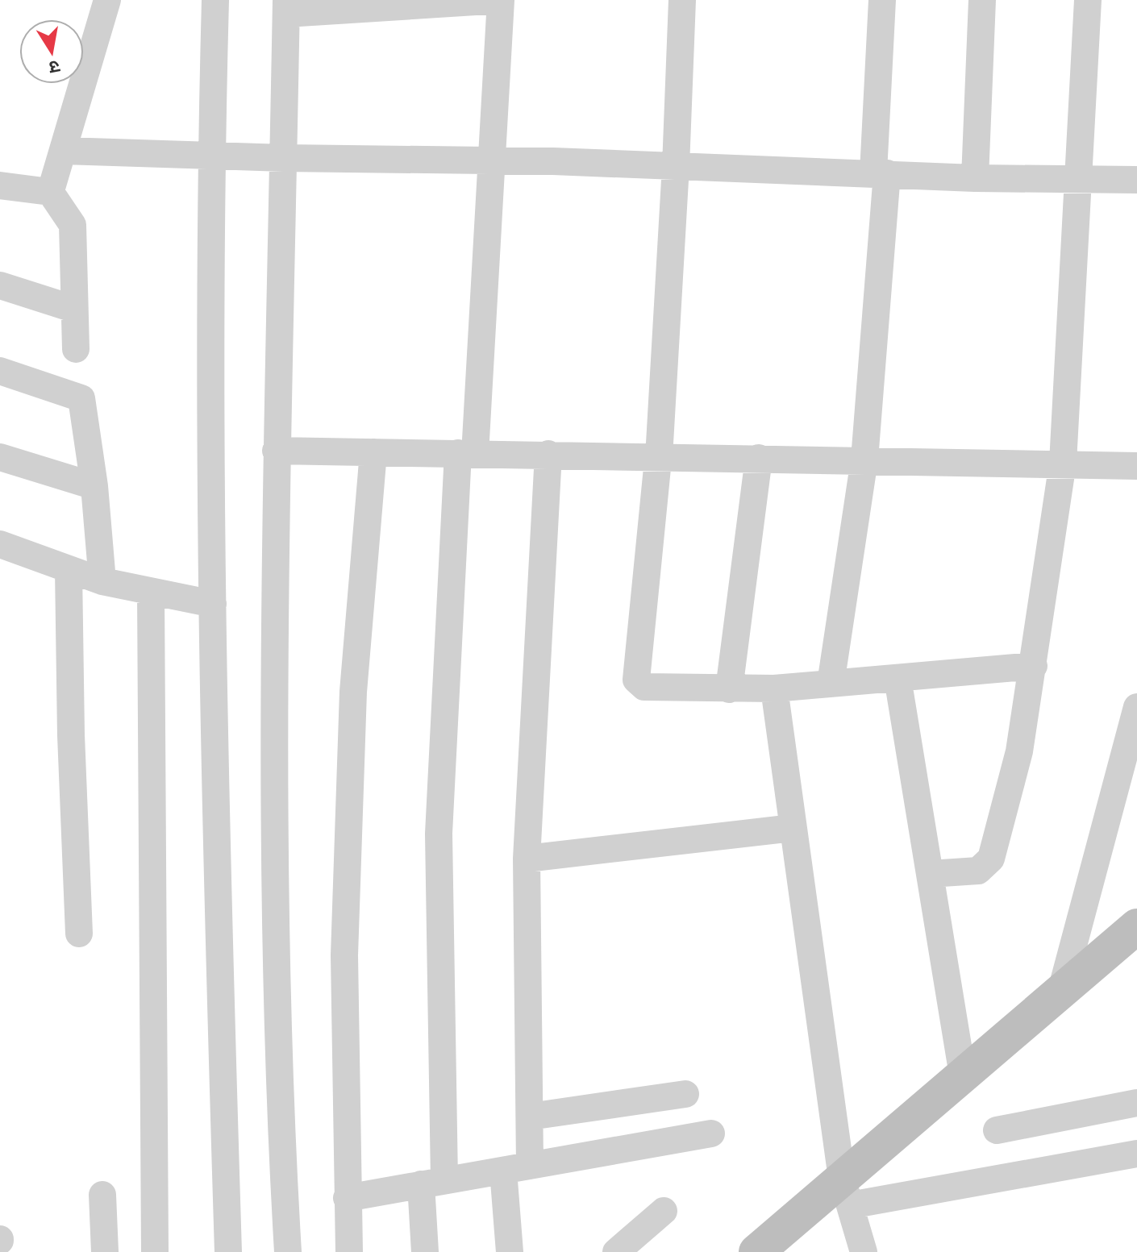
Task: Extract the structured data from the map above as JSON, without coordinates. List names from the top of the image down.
{
  "north": "bottom"
}
